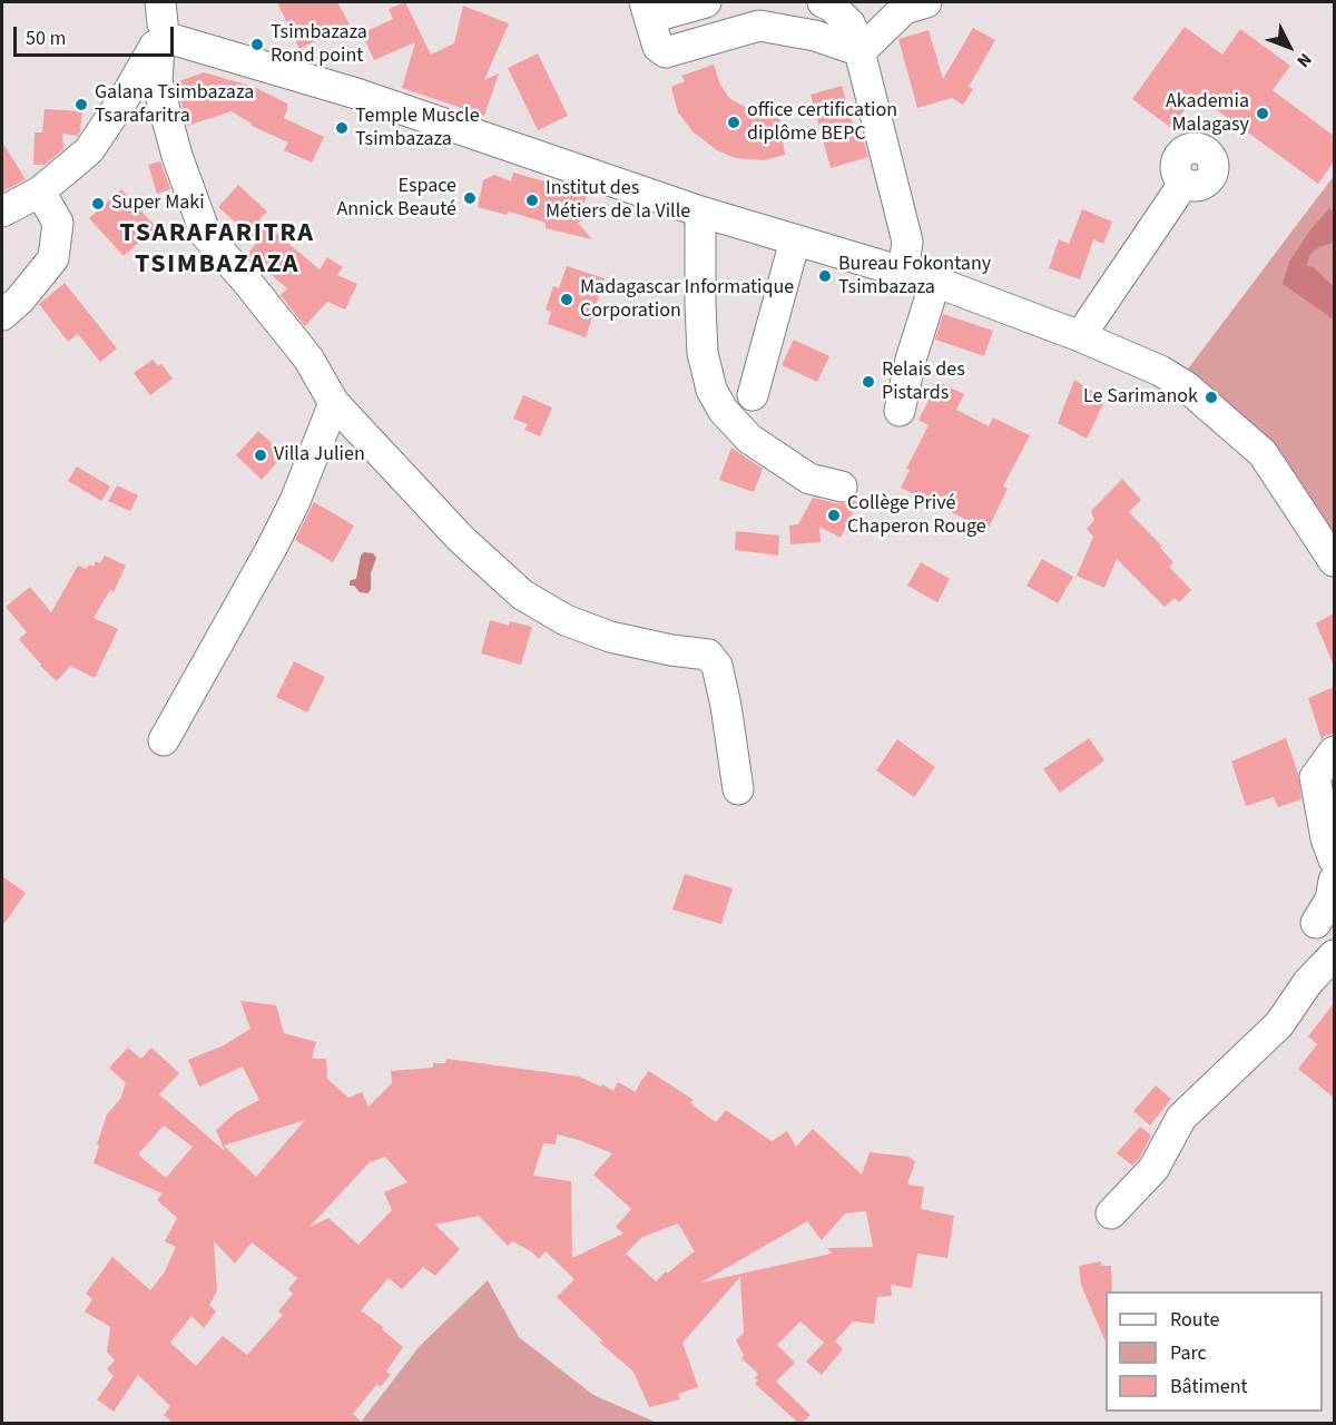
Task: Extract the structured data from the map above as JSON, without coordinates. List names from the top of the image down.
{
  "districts": ["TSARAFARITRA TSIMBAZAZA"],
  "places": [
    "Tsimbazaza Rond point",
    "Galana Tsimbazaza Tsarafaritra",
    "Akademia Malagasy",
    "office certification diplôme BEPC",
    "Temple Muscle Tsimbazaza",
    "Espace Annick Beauté",
    "Institut des Métiers de la Ville",
    "Super Maki",
    "Bureau Fokontany Tsimbazaza",
    "Madagascar Informatique Corporation",
    "Relais des Pistards",
    "Le Sarimanok",
    "Villa Julien",
    "Collège Privé Chaperon Rouge"
  ],
  "legend": ["Route", "Parc", "Bâtiment"],
  "scale_bar": "50 m",
  "north": "bottom right"
}
